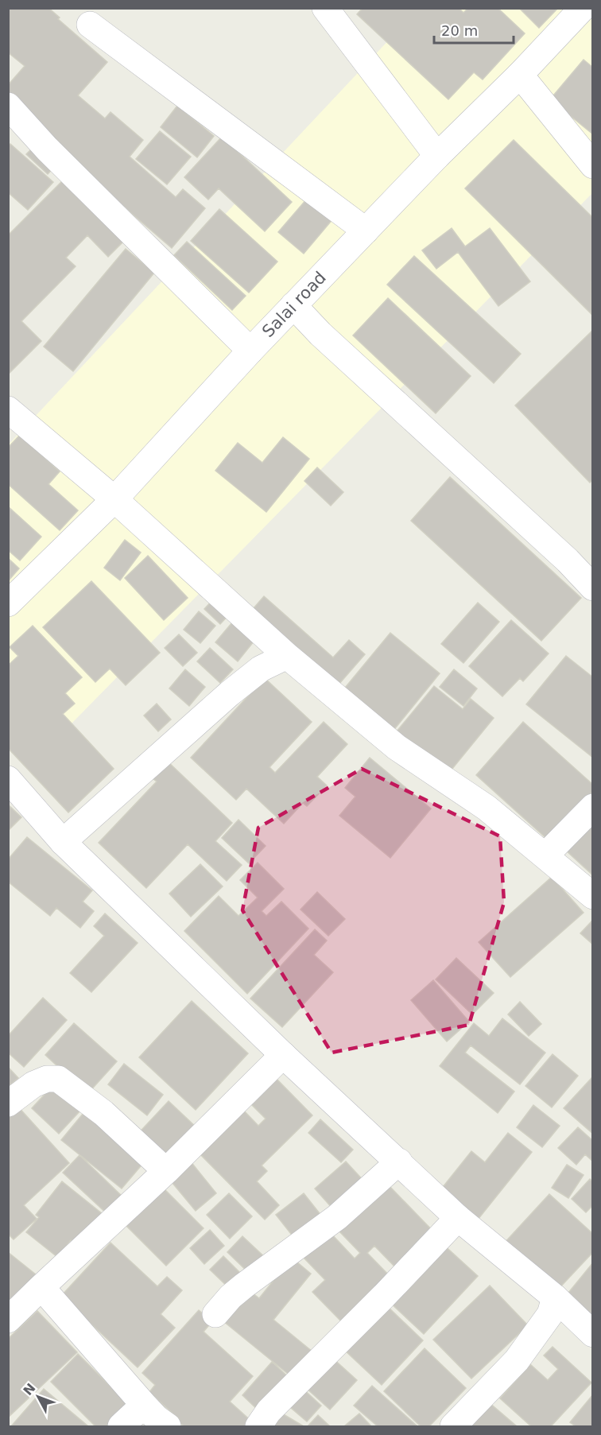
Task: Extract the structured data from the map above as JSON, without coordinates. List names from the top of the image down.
{
  "streets": {
    "street": ["Salai road"]
  },
  "scale_bar": "20 m",
  "north": "top left"
}
